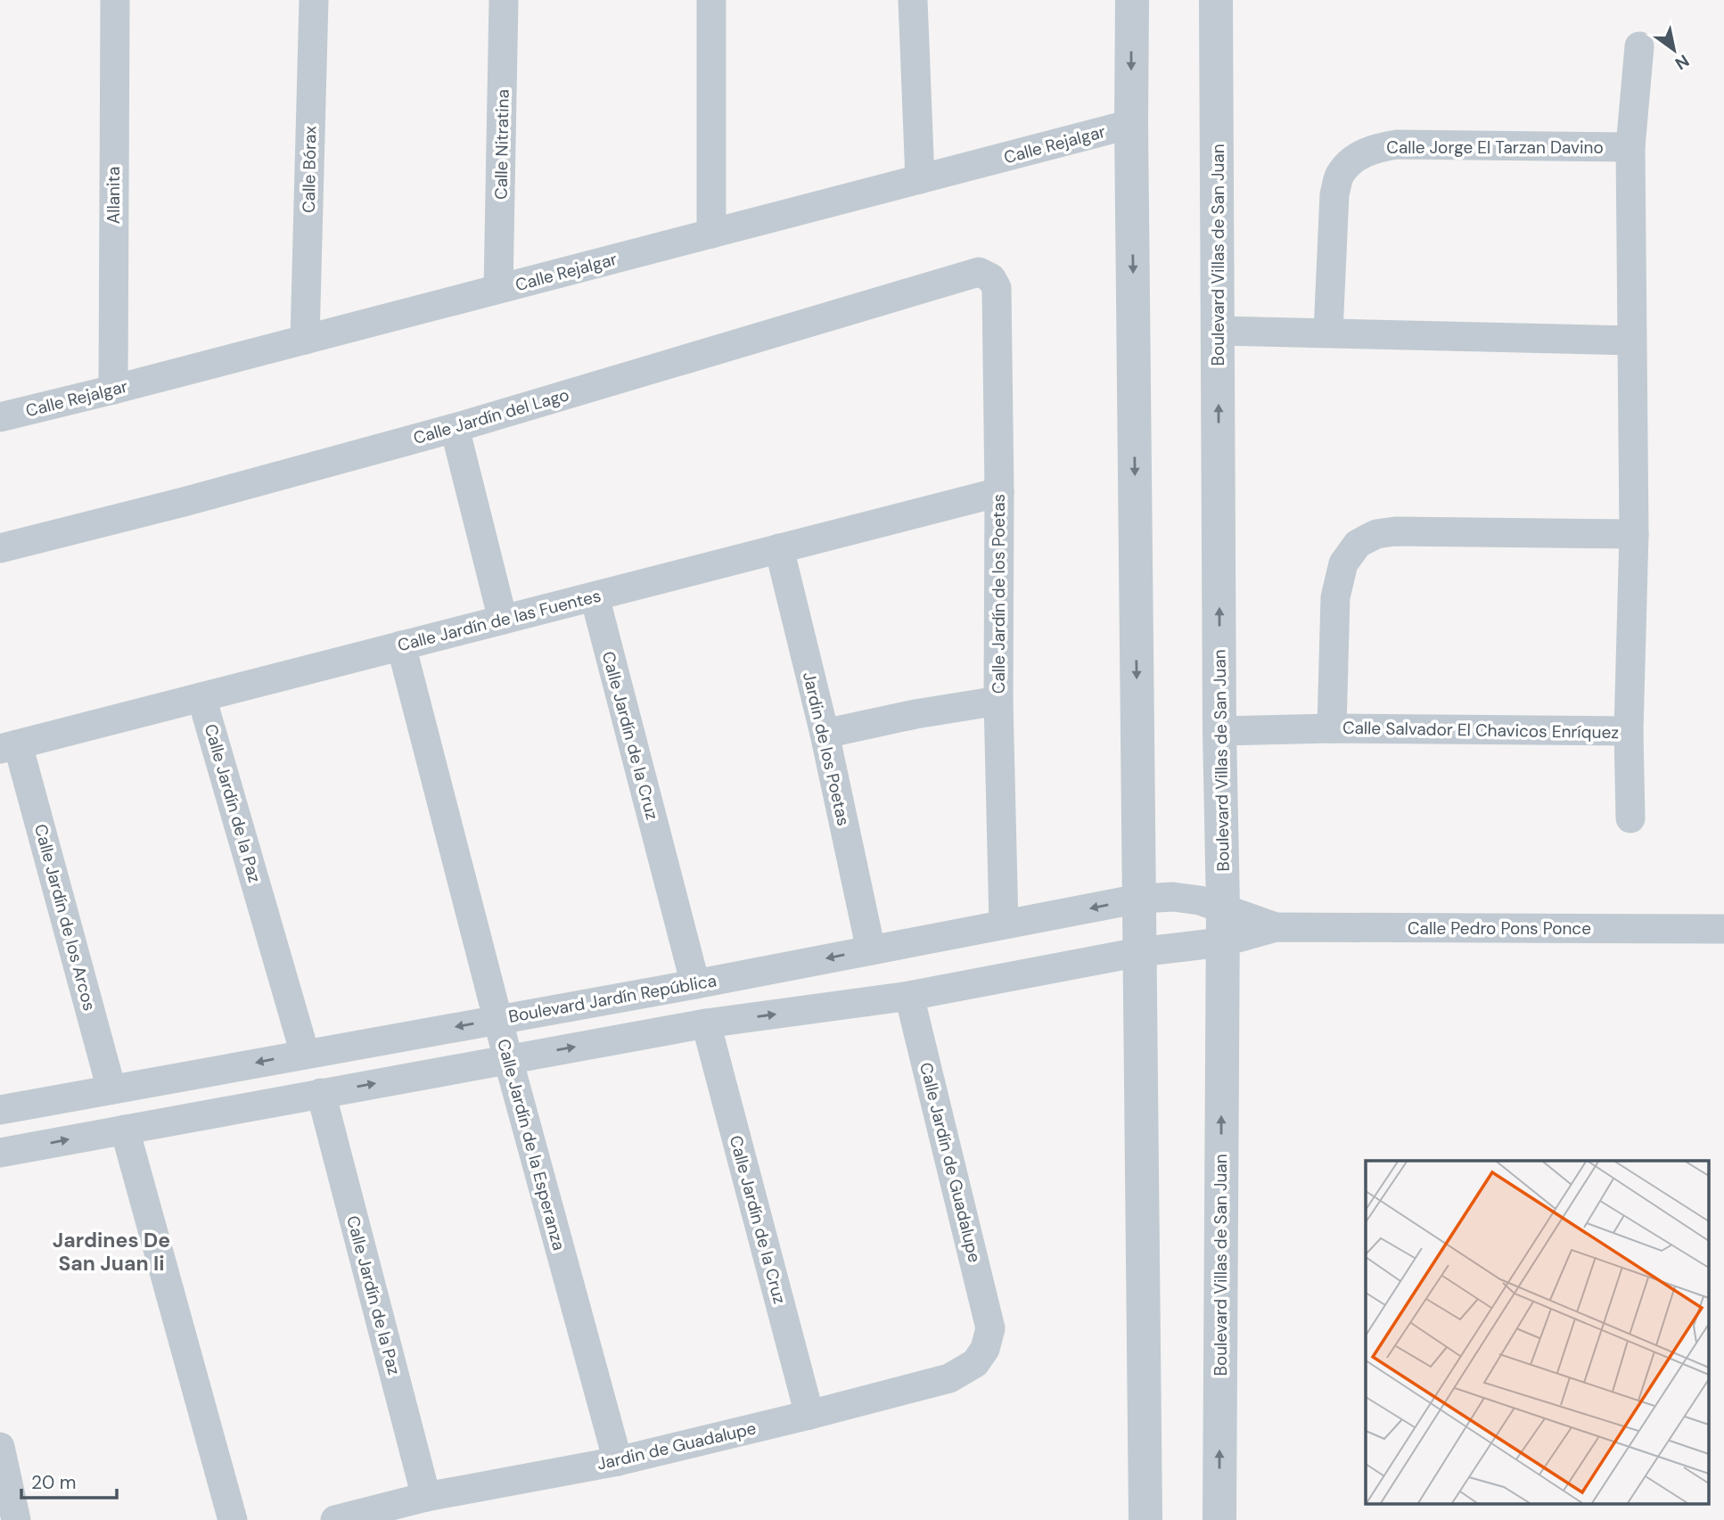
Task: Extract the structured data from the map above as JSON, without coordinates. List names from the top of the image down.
{
  "streets": {
    "street": [
      "Calle Nitratina",
      "Calle Rejalgar",
      "Calle Jorge El Tarzan Davino",
      "Calle Bórax",
      "Allanita",
      "Boulevard Villas de San Juan",
      "Calle Jardín del Lago",
      "Calle Jardín de los Poetas",
      "Calle Jardín de las Fuentes",
      "Calle Salvador El Chavicos Enríquez",
      "Calle Jardín de la Cruz",
      "Jardin de los Poetas",
      "Calle Jardín de la Paz",
      "Calle Jardín de los Arcos",
      "Calle Pedro Pons Ponce",
      "Boulevard Jardín República",
      "Calle Jardín de la Esperanza",
      "Calle Jardín de Guadalupe",
      "Jardin de Guadalupe"
    ]
  },
  "crossings": [
    ["Calle Nitratina", "Calle Rejalgar"],
    ["Calle Rejalgar", "Calle Bórax"],
    ["Calle Rejalgar", "Allanita"],
    ["Boulevard Villas de San Juan", "Calle Salvador El Chavicos Enríquez"],
    ["Boulevard Villas de San Juan", "Calle Pedro Pons Ponce"],
    ["Boulevard Villas de San Juan", "Boulevard Jardín República"],
    ["Calle Jardín del Lago", "Calle Jardín de los Poetas"],
    ["Calle Jardín de los Poetas", "Calle Jardín de las Fuentes"],
    ["Calle Jardín de los Poetas", "Boulevard Jardín República"],
    ["Calle Jardín de las Fuentes", "Calle Jardín de la Cruz"],
    ["Calle Jardín de las Fuentes", "Jardin de los Poetas"],
    ["Calle Jardín de las Fuentes", "Calle Jardín de la Paz"],
    ["Calle Jardín de las Fuentes", "Calle Jardín de los Arcos"],
    ["Calle Jardín de las Fuentes", "Calle Jardín de la Esperanza"],
    ["Calle Jardín de la Cruz", "Boulevard Jardín República"],
    ["Calle Jardín de la Cruz", "Jardin de Guadalupe"],
    ["Jardin de los Poetas", "Boulevard Jardín República"],
    ["Calle Jardín de la Paz", "Boulevard Jardín República"],
    ["Calle Jardín de la Paz", "Jardin de Guadalupe"],
    ["Calle Jardín de los Arcos", "Boulevard Jardín República"],
    ["Calle Pedro Pons Ponce", "Boulevard Jardín República"],
    ["Boulevard Jardín República", "Calle Jardín de la Esperanza"],
    ["Calle Jardín de la Esperanza", "Jardin de Guadalupe"],
    ["Calle Jardín de Guadalupe", "Jardin de Guadalupe"]
  ],
  "districts": ["Jardines De San Juan Ii"],
  "scale_bar": "20 m",
  "north": "bottom right"
}
